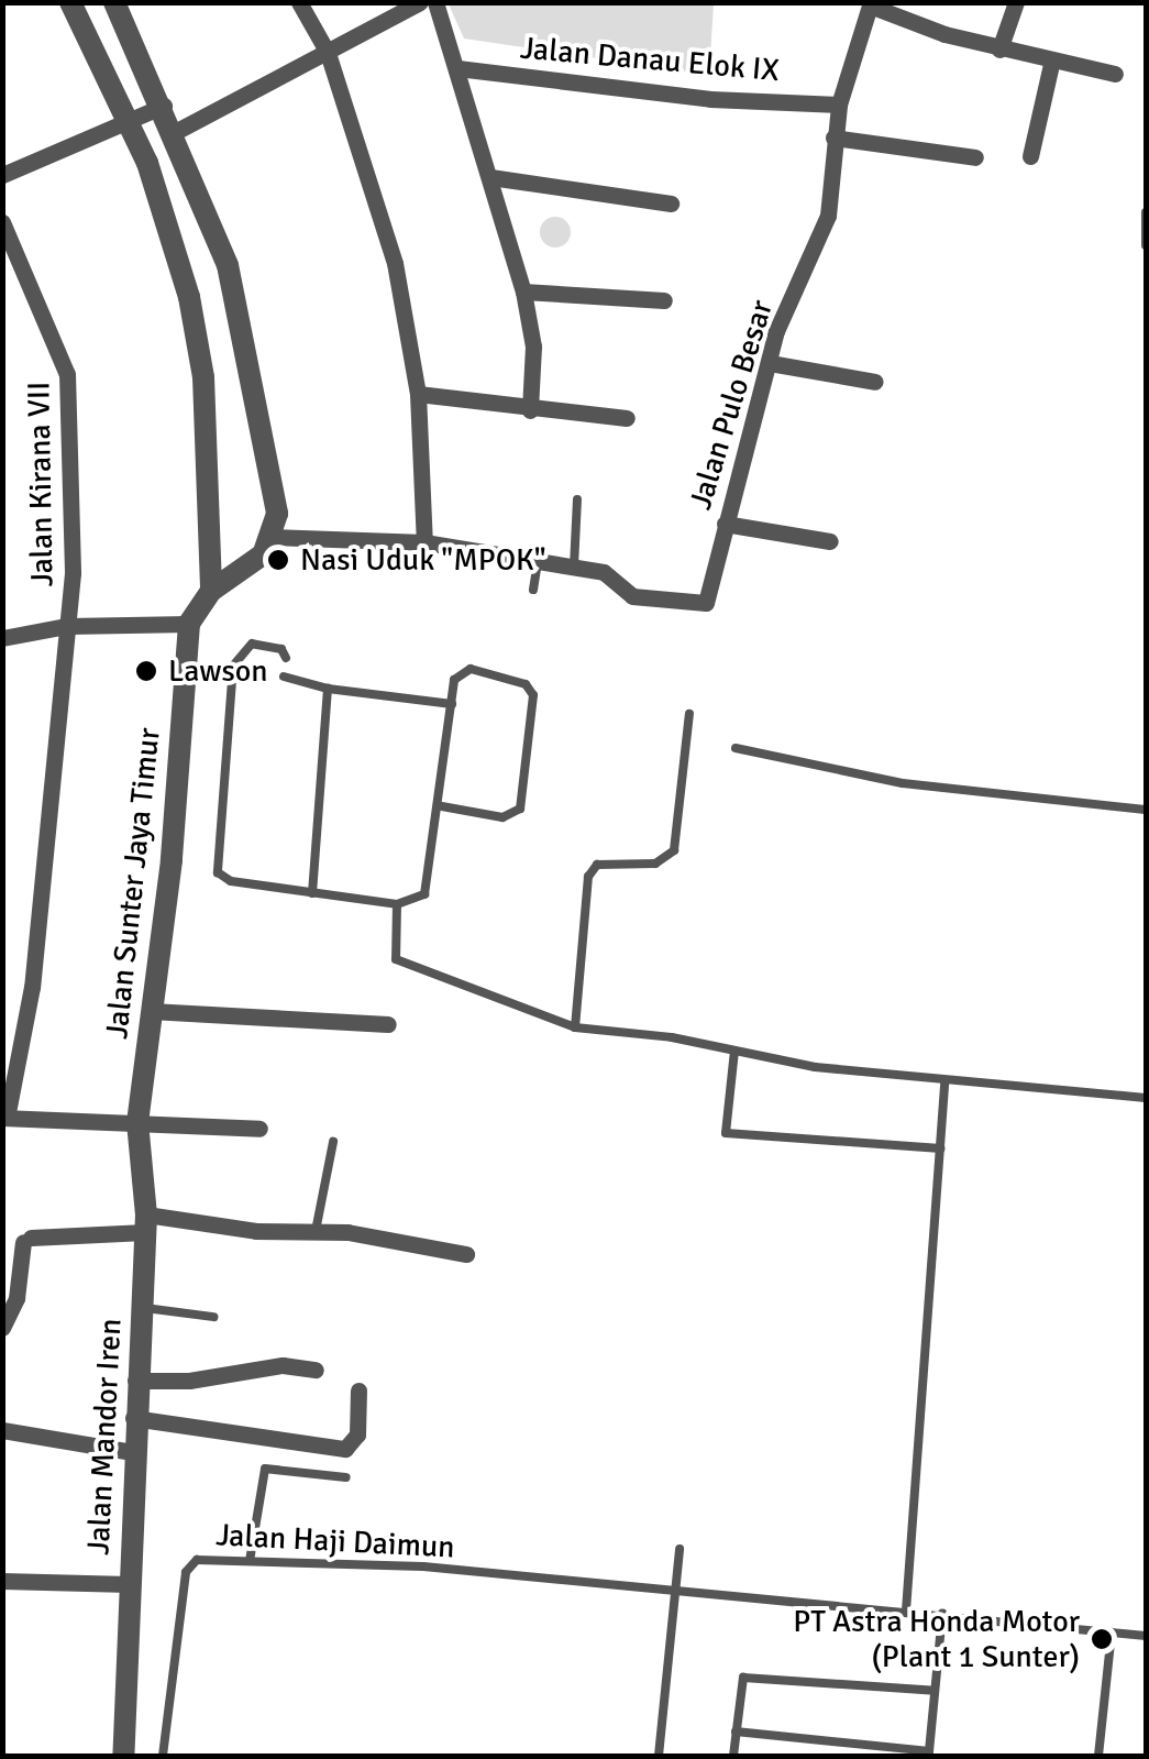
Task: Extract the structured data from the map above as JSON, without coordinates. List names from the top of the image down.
{
  "streets": {
    "street": [
      "Jalan Danau Elok IX",
      "Jalan Pulo Besar",
      "Jalan Kirana VII",
      "Jalan Sunter Jaya Timur",
      "Jalan Mandor Iren"
    ],
    "lane": ["Jalan Haji Daimun"]
  },
  "crossings": [
    ["Jalan Danau Elok IX", "Jalan Pulo Besar"],
    ["Jalan Sunter Jaya Timur", "Jalan Mandor Iren"]
  ],
  "places": ["Nasi Uduk \"MPOK\"", "Lawson", "PT Astra Honda Motor (Plant 1 Sunter)"]
}
